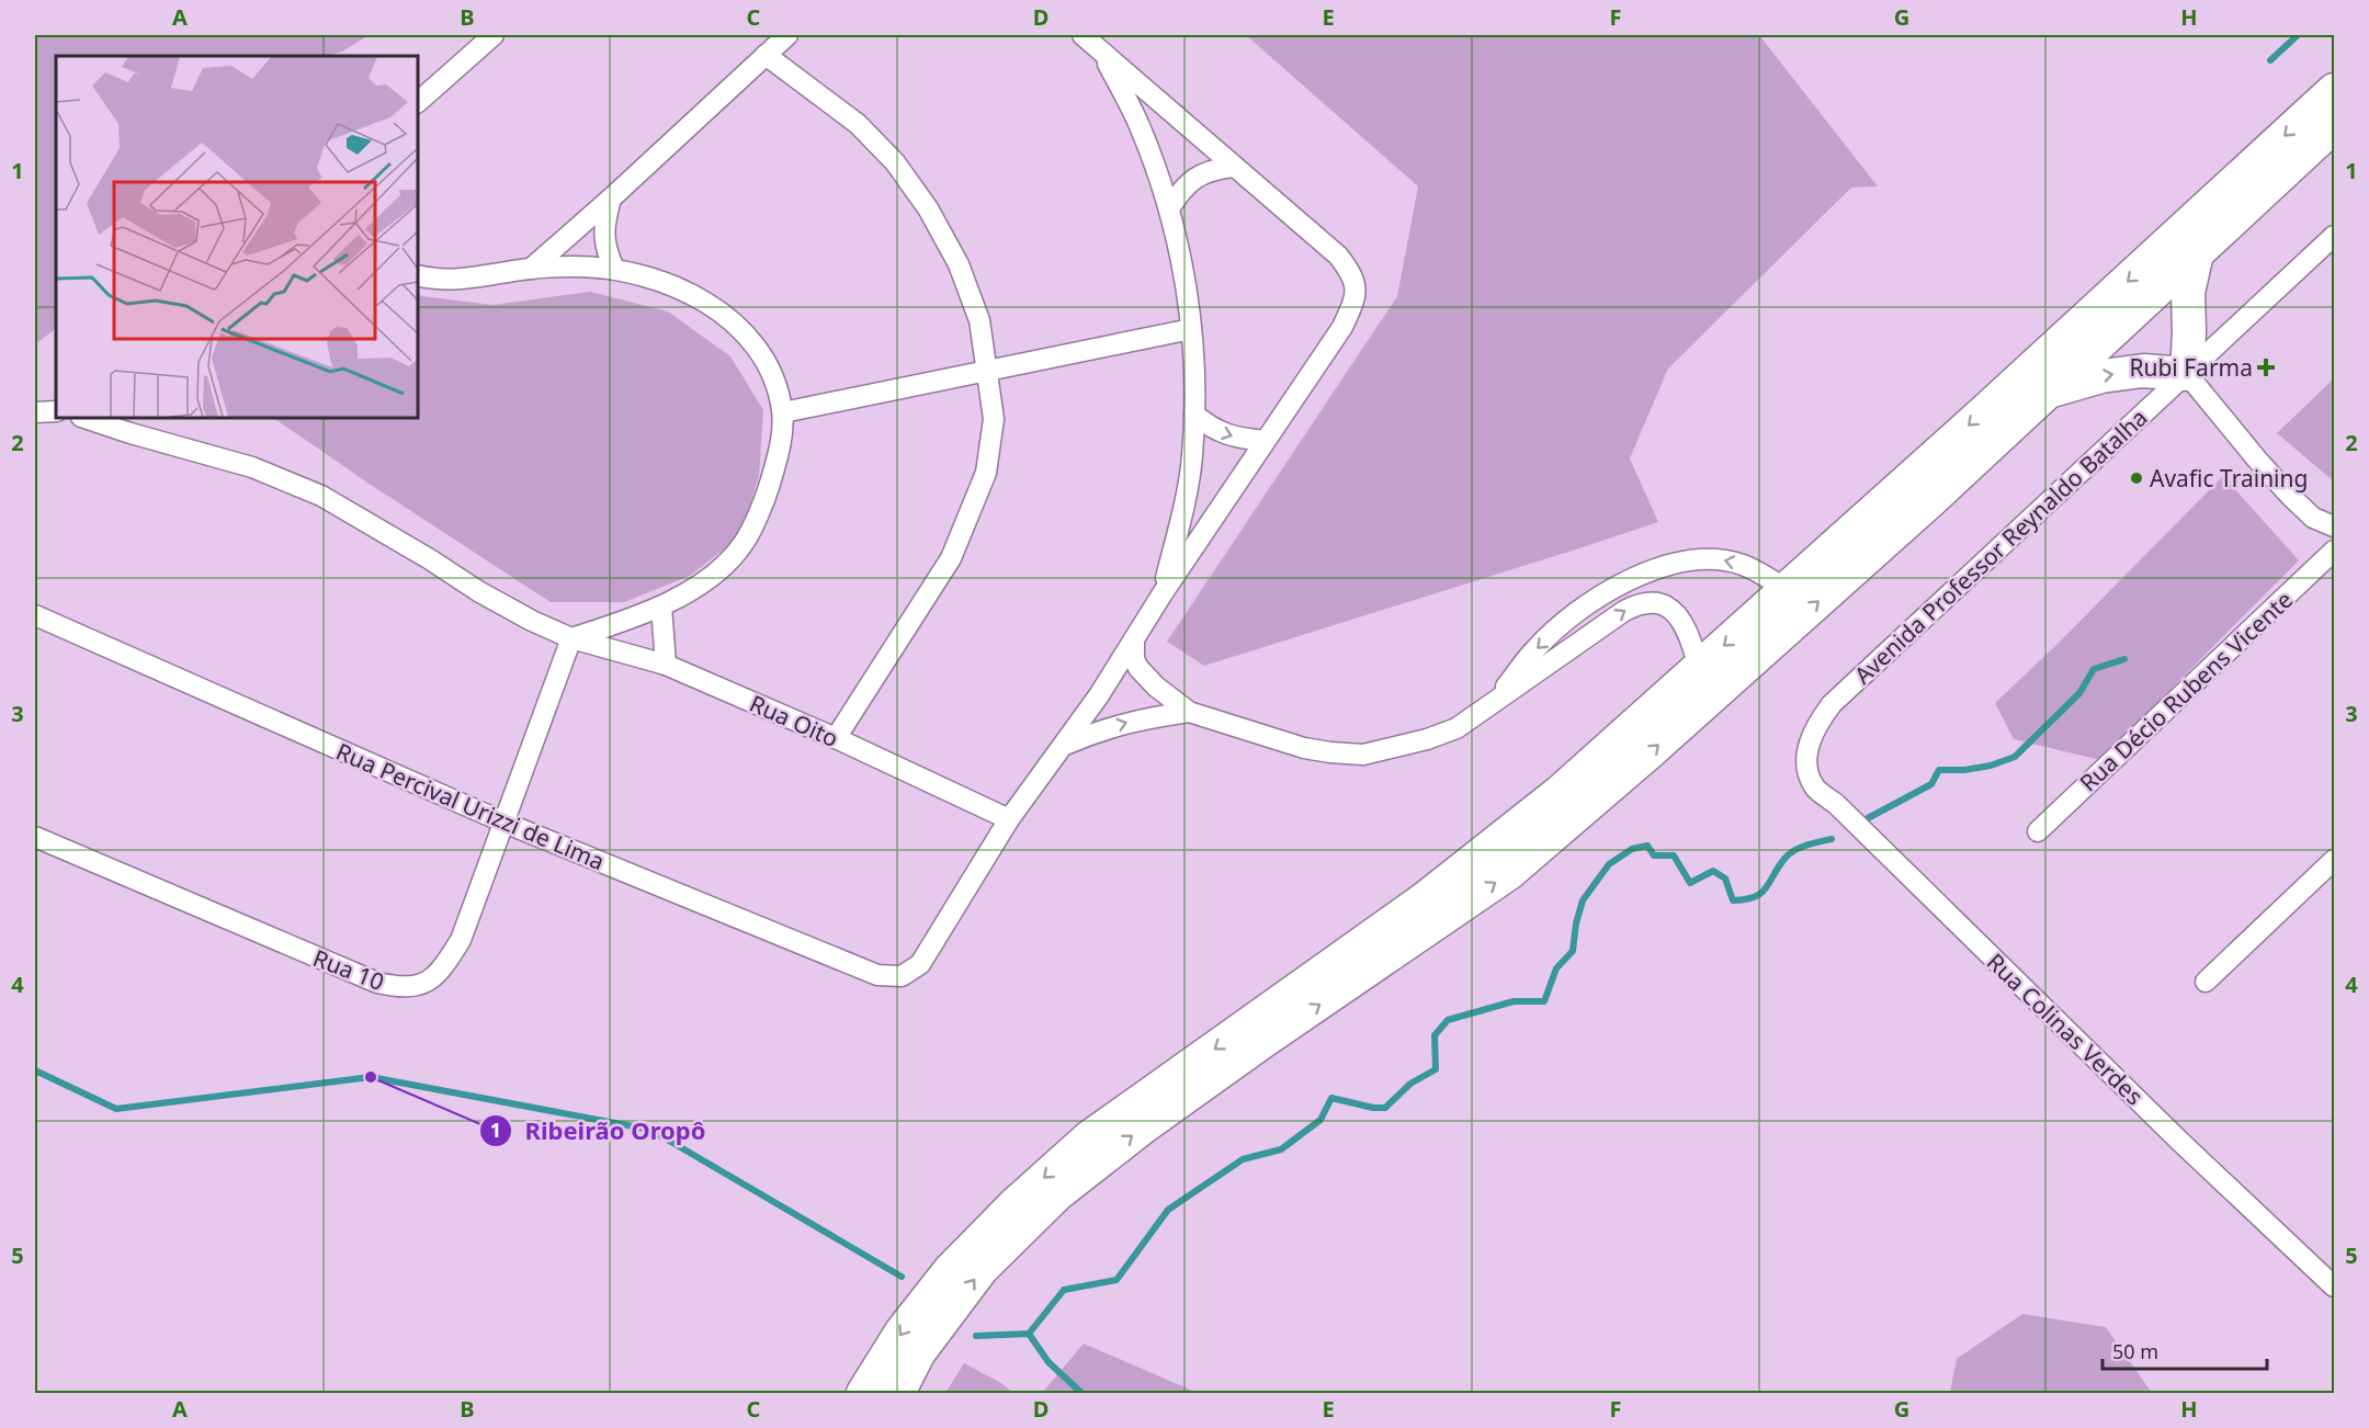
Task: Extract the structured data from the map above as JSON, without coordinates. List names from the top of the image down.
{
  "streets": {
    "street": [
      "Avenida Professor Reynaldo Batalha",
      "Rua Décio Rubens Vicente",
      "Rua Oito",
      "Rua Percival Urizzi de Lima",
      "Rua 10",
      "Rua Colinas Verdes"
    ]
  },
  "crossings": [
    ["Avenida Professor Reynaldo Batalha", "Rua Colinas Verdes"],
    ["Rua Oito", "Rua Percival Urizzi de Lima"],
    ["Rua Oito", "Rua 10"],
    ["Rua Percival Urizzi de Lima", "Rua 10"]
  ],
  "places": {
    "health": ["Rubi Farma"],
    "other": ["Avafic Training", "Ribeirão Oropô"]
  },
  "scale_bar": "50 m",
  "grid": {
    "columns": [
      "A",
      "B",
      "C",
      "D",
      "E",
      "F",
      "G",
      "H"
    ],
    "rows": [
      "1",
      "2",
      "3",
      "4",
      "5"
    ]
  }
}
